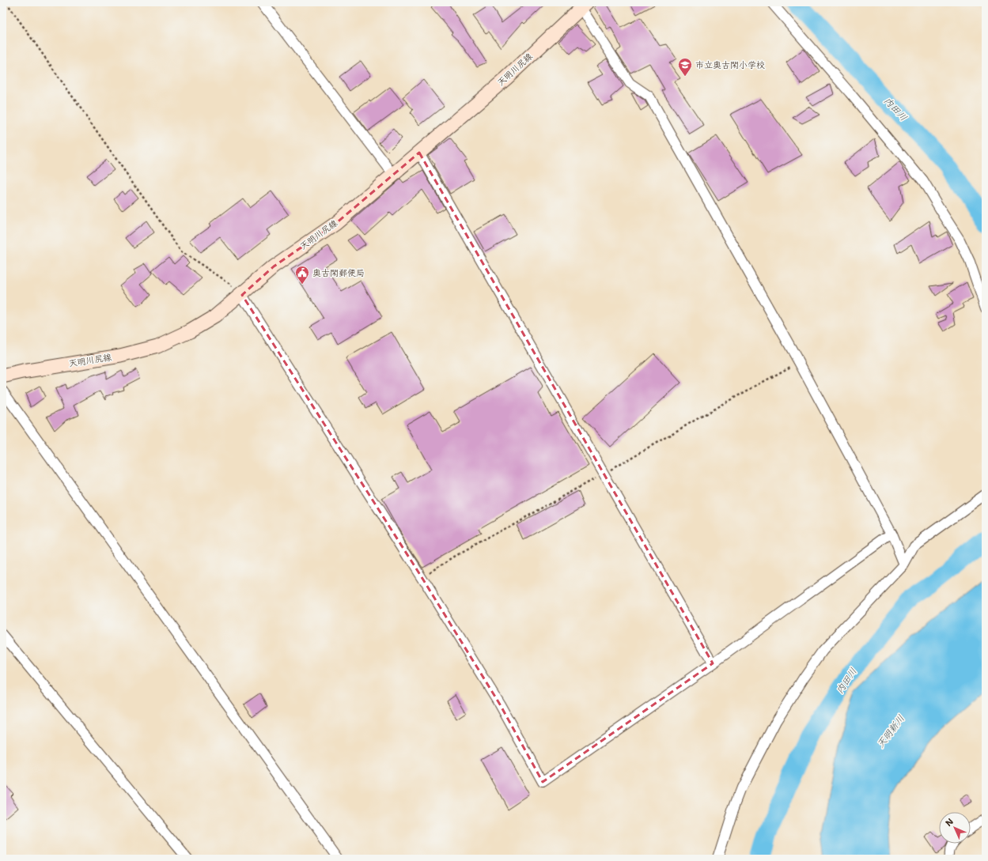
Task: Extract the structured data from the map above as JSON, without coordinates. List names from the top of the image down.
{
  "streets": {
    "main road": ["天明川尻線"]
  },
  "water": ["内田川", "天明新川"],
  "places": {
    "school or university": ["市立奥古閑小学校"],
    "public building": ["奥古閑郵便局"]
  },
  "north": "top left"
}
